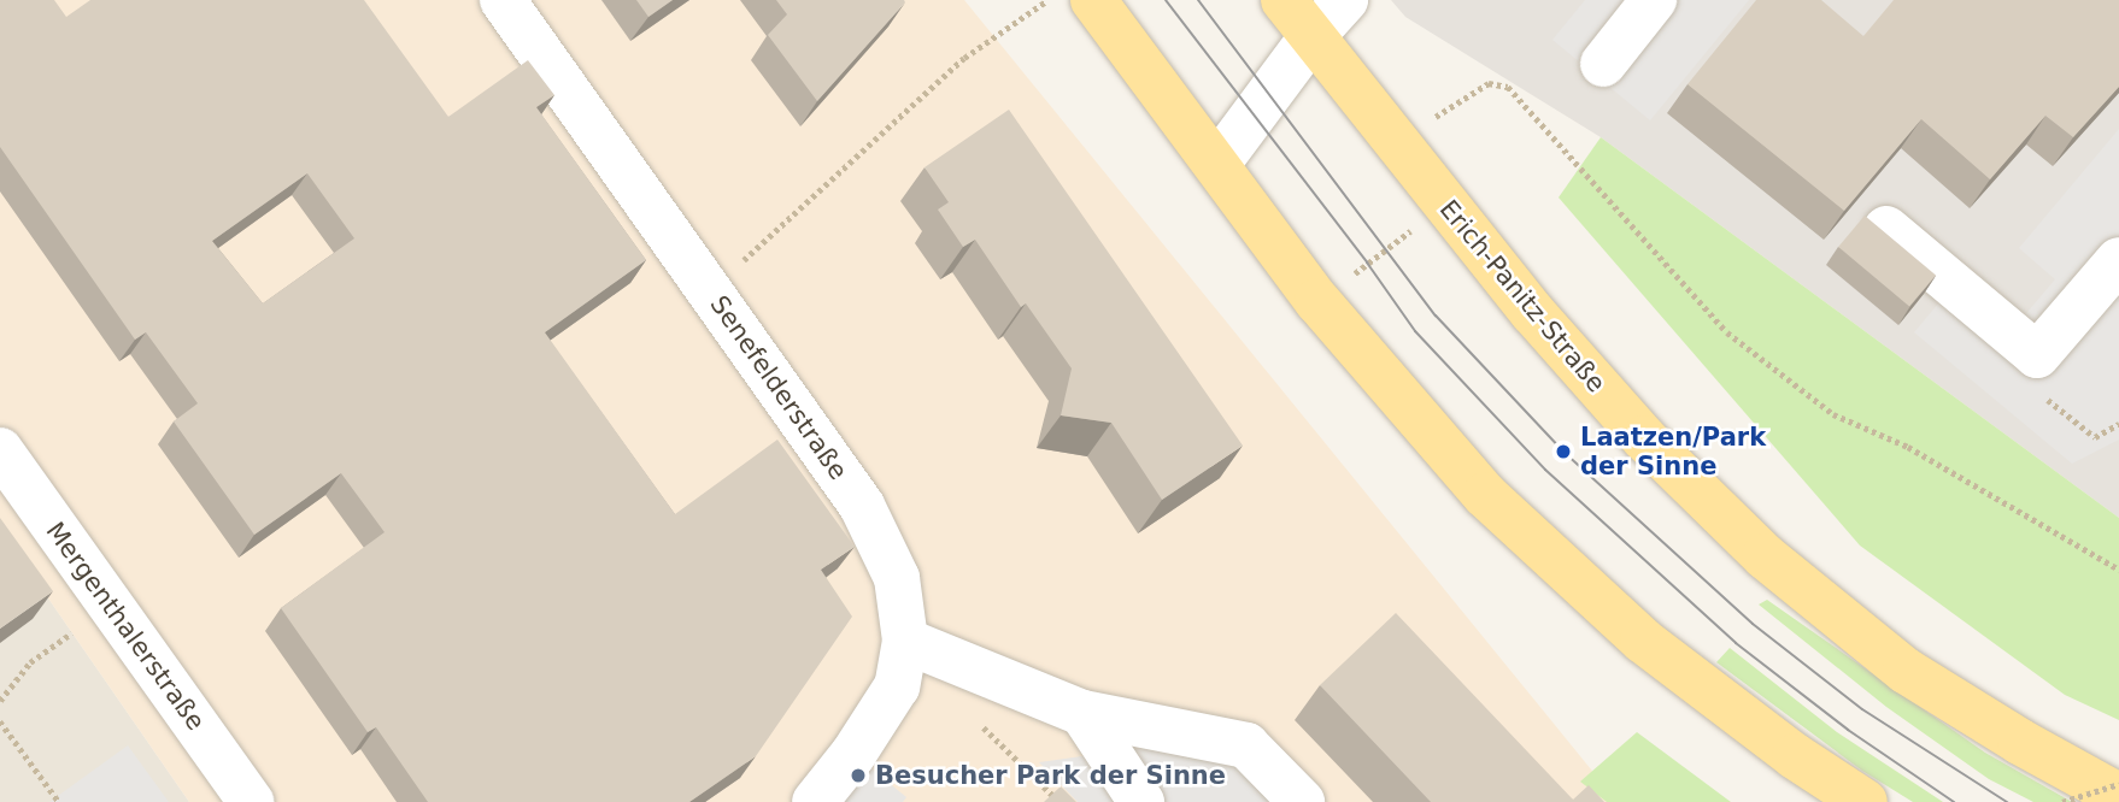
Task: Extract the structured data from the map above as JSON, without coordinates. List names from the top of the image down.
{
  "streets": {
    "main road": ["Erich-Panitz-Straße"],
    "street": ["Senefelderstraße", "Mergenthalerstraße"]
  },
  "places": ["Laatzen/Park der Sinne", "Besucher Park der Sinne"]
}
